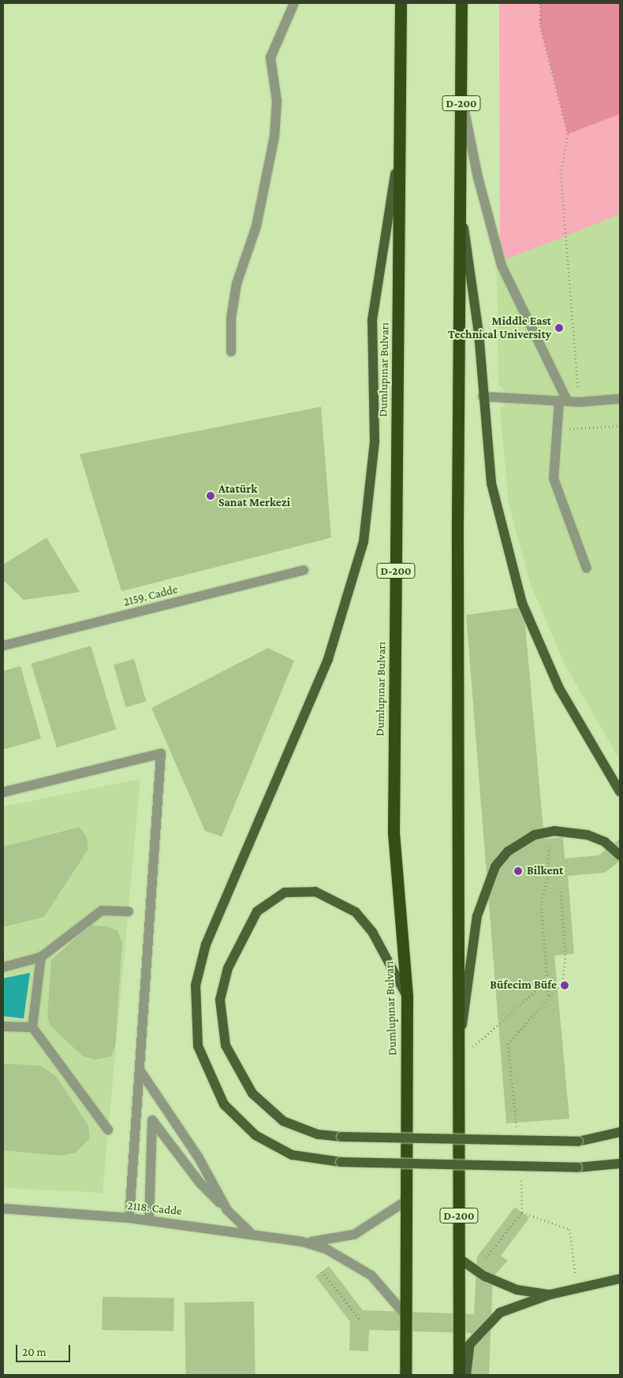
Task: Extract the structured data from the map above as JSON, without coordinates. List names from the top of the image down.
{
  "streets": {
    "highway": ["D-200", "Dumlupınar Bulvarı"],
    "street": ["2159. Cadde", "2118. Cadde"]
  },
  "places": [
    "Middle East Technical University",
    "Atatürk Sanat Merkezi",
    "Bilkent",
    "Büfecim Büfe"
  ],
  "scale_bar": "20 m"
}
